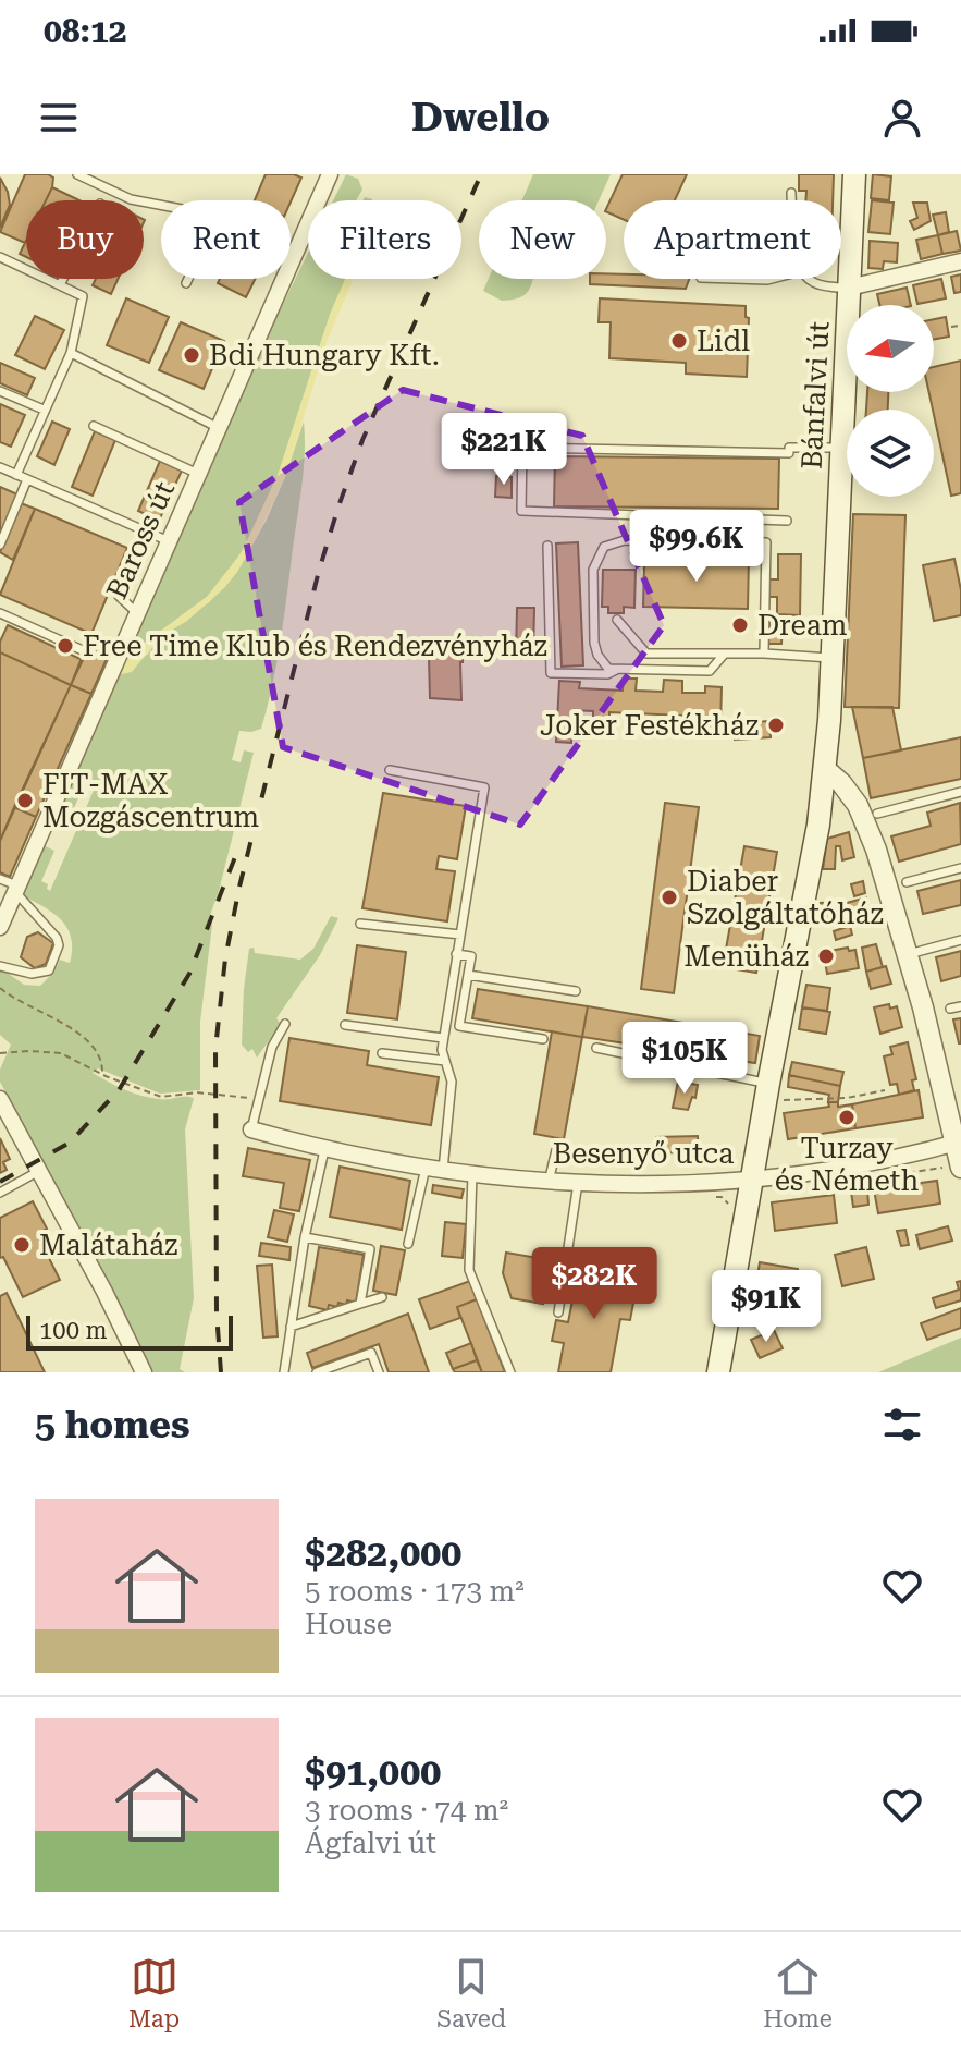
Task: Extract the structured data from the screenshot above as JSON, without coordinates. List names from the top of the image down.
{
  "streets": {
    "main road": ["Bánfalvi út"],
    "street": ["Baross út", "Besenyő utca"]
  },
  "crossings": [
    ["Bánfalvi út", "Besenyő utca"]
  ],
  "places": [
    "Lidl",
    "Bdi Hungary Kft.",
    "Dream",
    "Free Time Klub és Rendezvényház",
    "Joker Festékház",
    "FIT-MAX Mozgáscentrum",
    "Diaber Szolgáltatóház",
    "Menüház",
    "Turzay és Németh",
    "Malátaház"
  ],
  "scale_bar": "100 m",
  "north": "left",
  "page": {
    "status": "08:12",
    "header": "Dwello",
    "chip": [
      "Buy",
      "Rent",
      "Filters",
      "New",
      "Apartment"
    ],
    "price": [
      "$221K",
      "$99.6K",
      "$105K",
      "$282K",
      "$91K"
    ],
    "scale": "100 m",
    "heading": "5 homes",
    "list": [
      {
        "name": "$282,000",
        "note": "5 rooms · 173 m² · House"
      },
      {
        "name": "$91,000",
        "note": "3 rooms · 74 m² · Ágfalvi út"
      }
    ],
    "tabs": ["Map", "Saved", "Home"]
  }
}
